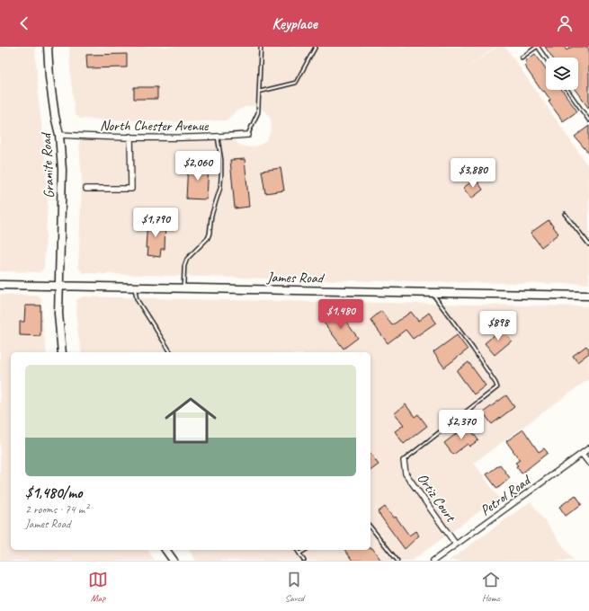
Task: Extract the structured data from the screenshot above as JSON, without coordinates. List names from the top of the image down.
{
  "streets": {
    "main road": ["Granite Road", "James Road"],
    "street": ["North Chester Avenue", "Petrol Road", "Ortiz Court"]
  },
  "crossings": [
    ["North Chester Avenue", "Granite Road"],
    ["Granite Road", "James Road"],
    ["Petrol Road", "Ortiz Court"]
  ],
  "page": {
    "header": "Keyplace",
    "price": [
      "$2,060",
      "$3,880",
      "$1,790",
      "$1,480",
      "$898",
      "$2,370"
    ],
    "list": [
      {
        "name": "$1,480/mo",
        "note": "2 rooms · 74 m² · James Road"
      }
    ],
    "tabs": ["Map", "Saved", "Home"]
  }
}
